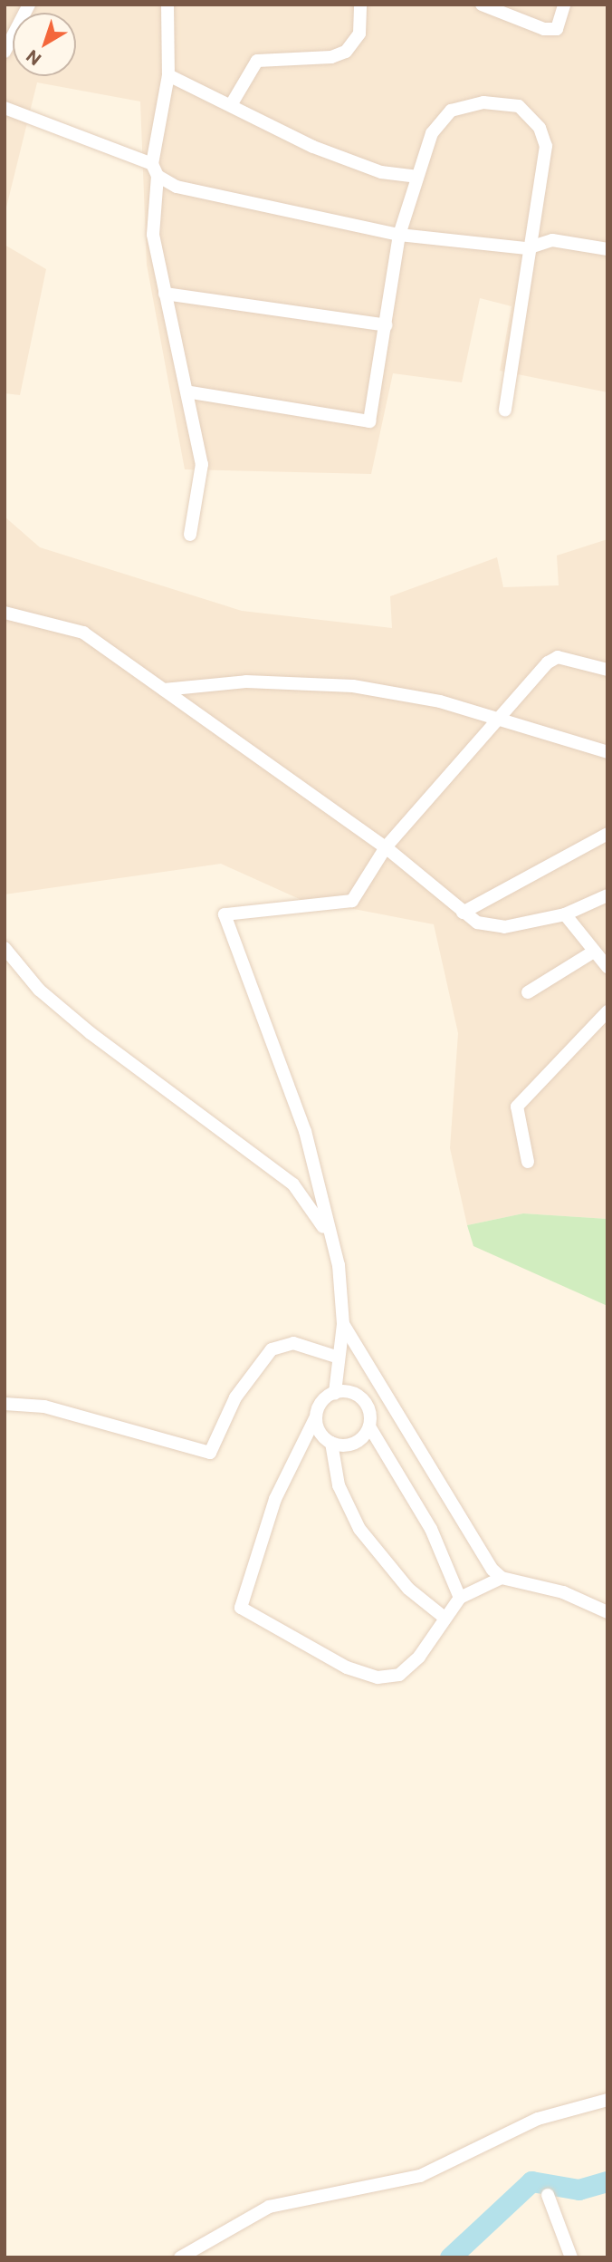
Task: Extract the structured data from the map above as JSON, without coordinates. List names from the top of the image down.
{
  "north": "bottom left"
}
